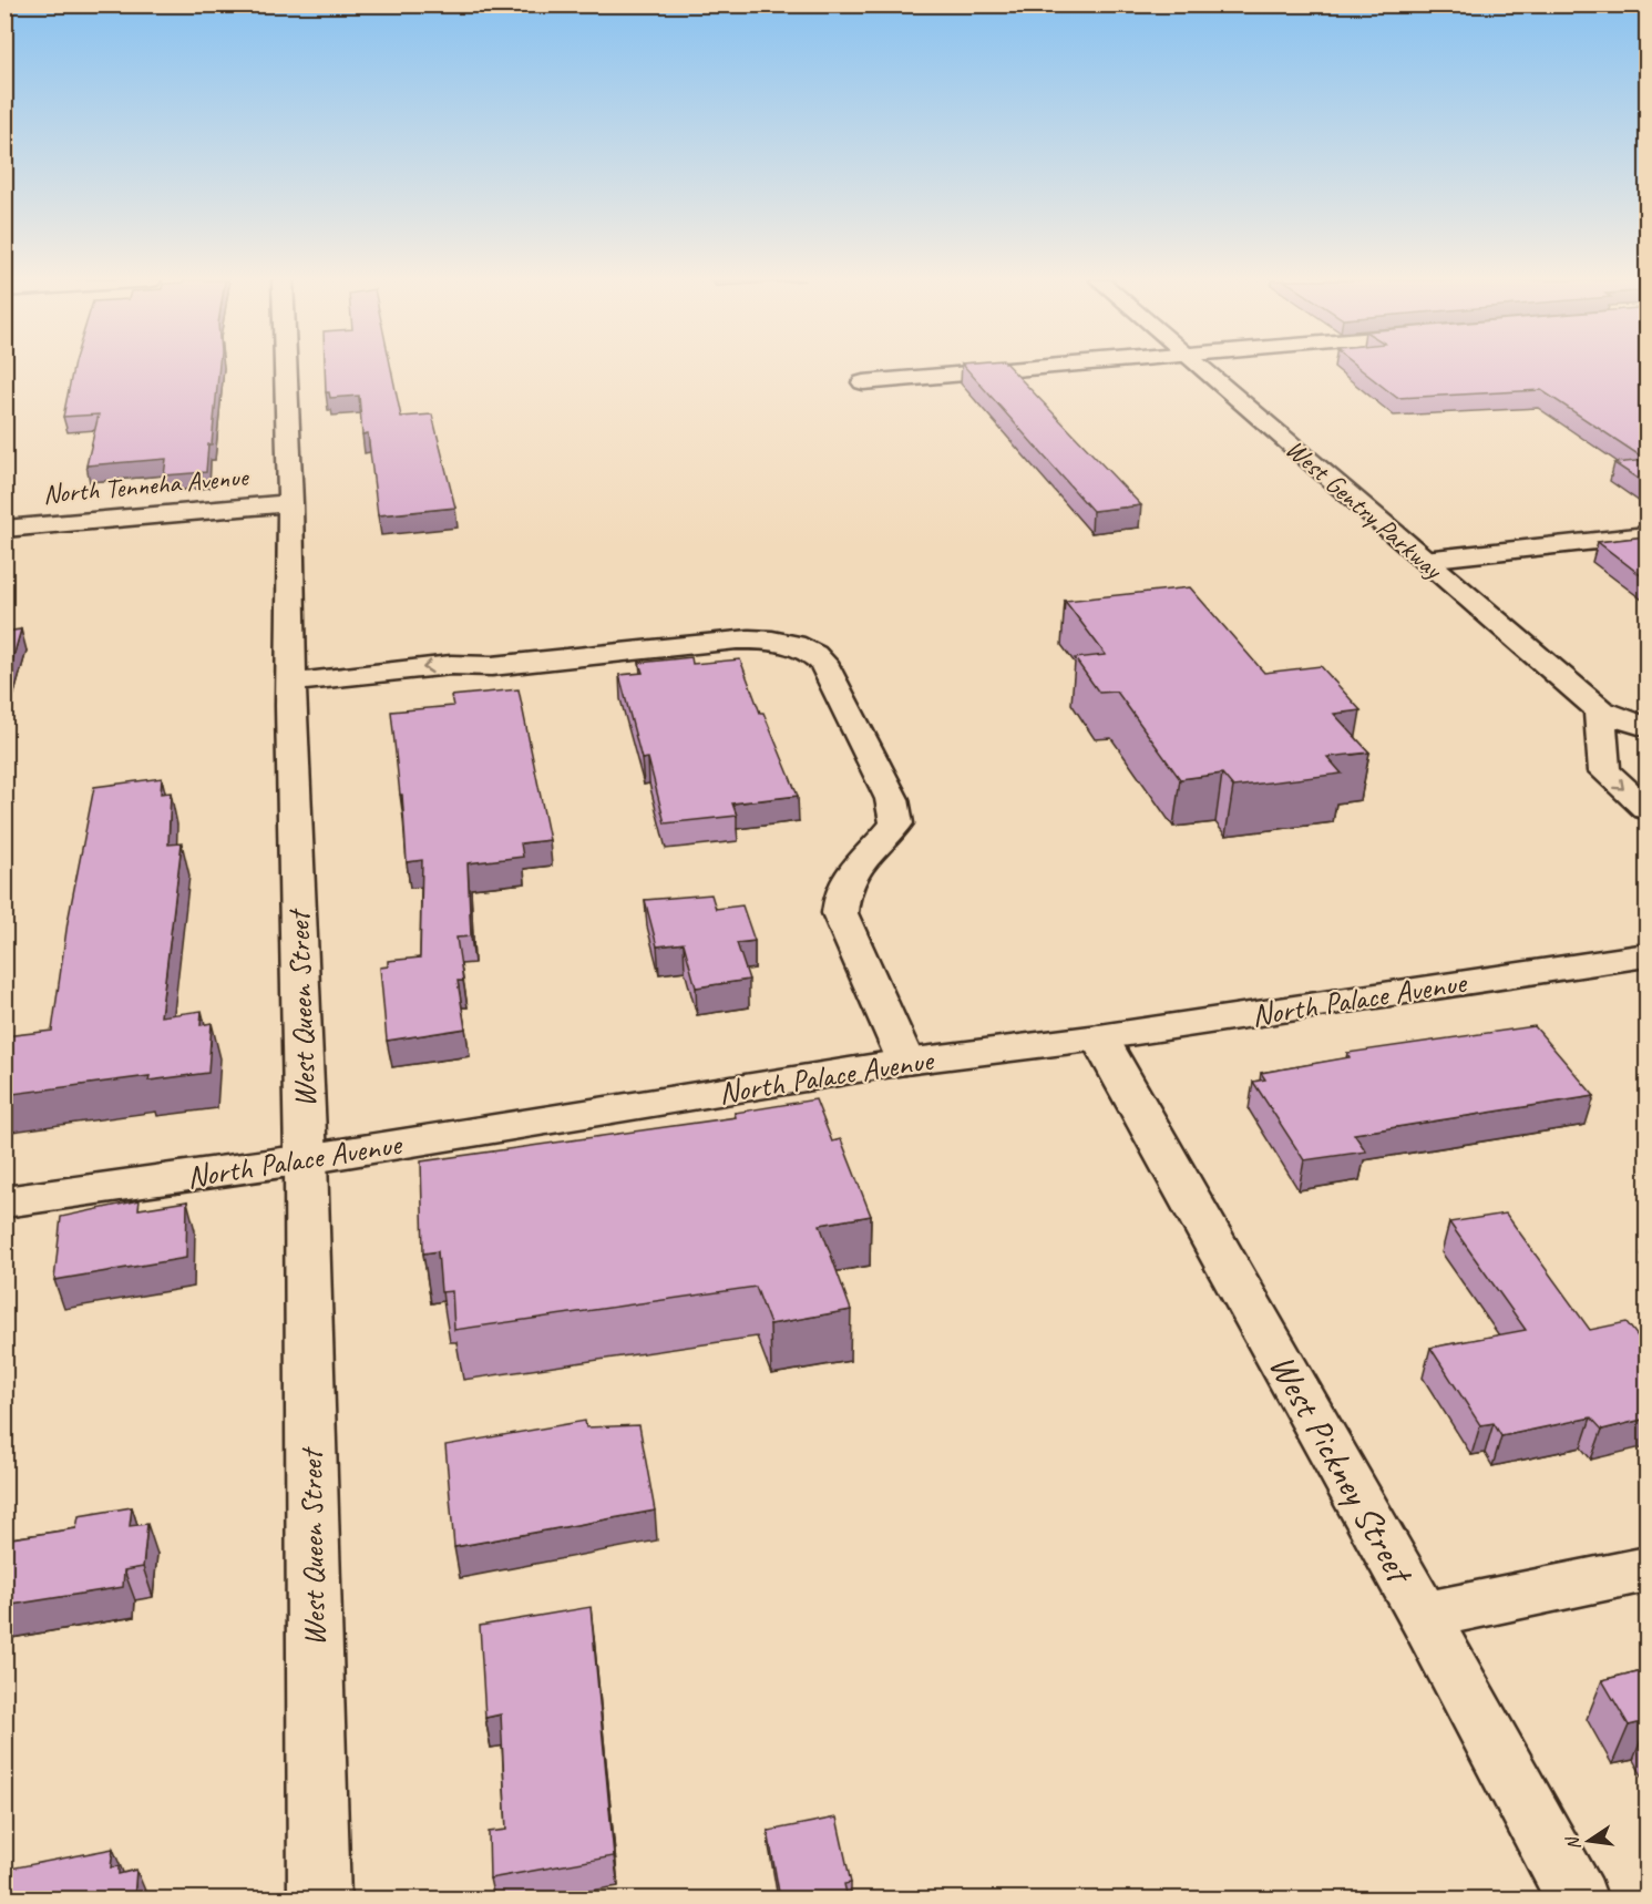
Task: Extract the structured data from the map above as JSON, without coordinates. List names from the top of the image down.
{
  "streets": {
    "street": [
      "North Tenneha Avenue",
      "West Gentry Parkway",
      "North Palace Avenue",
      "West Queen Street",
      "West Pickney Street"
    ]
  },
  "crossings": [
    ["North Tenneha Avenue", "West Queen Street"],
    ["North Palace Avenue", "West Queen Street"],
    ["North Palace Avenue", "West Pickney Street"]
  ],
  "north": "left"
}
